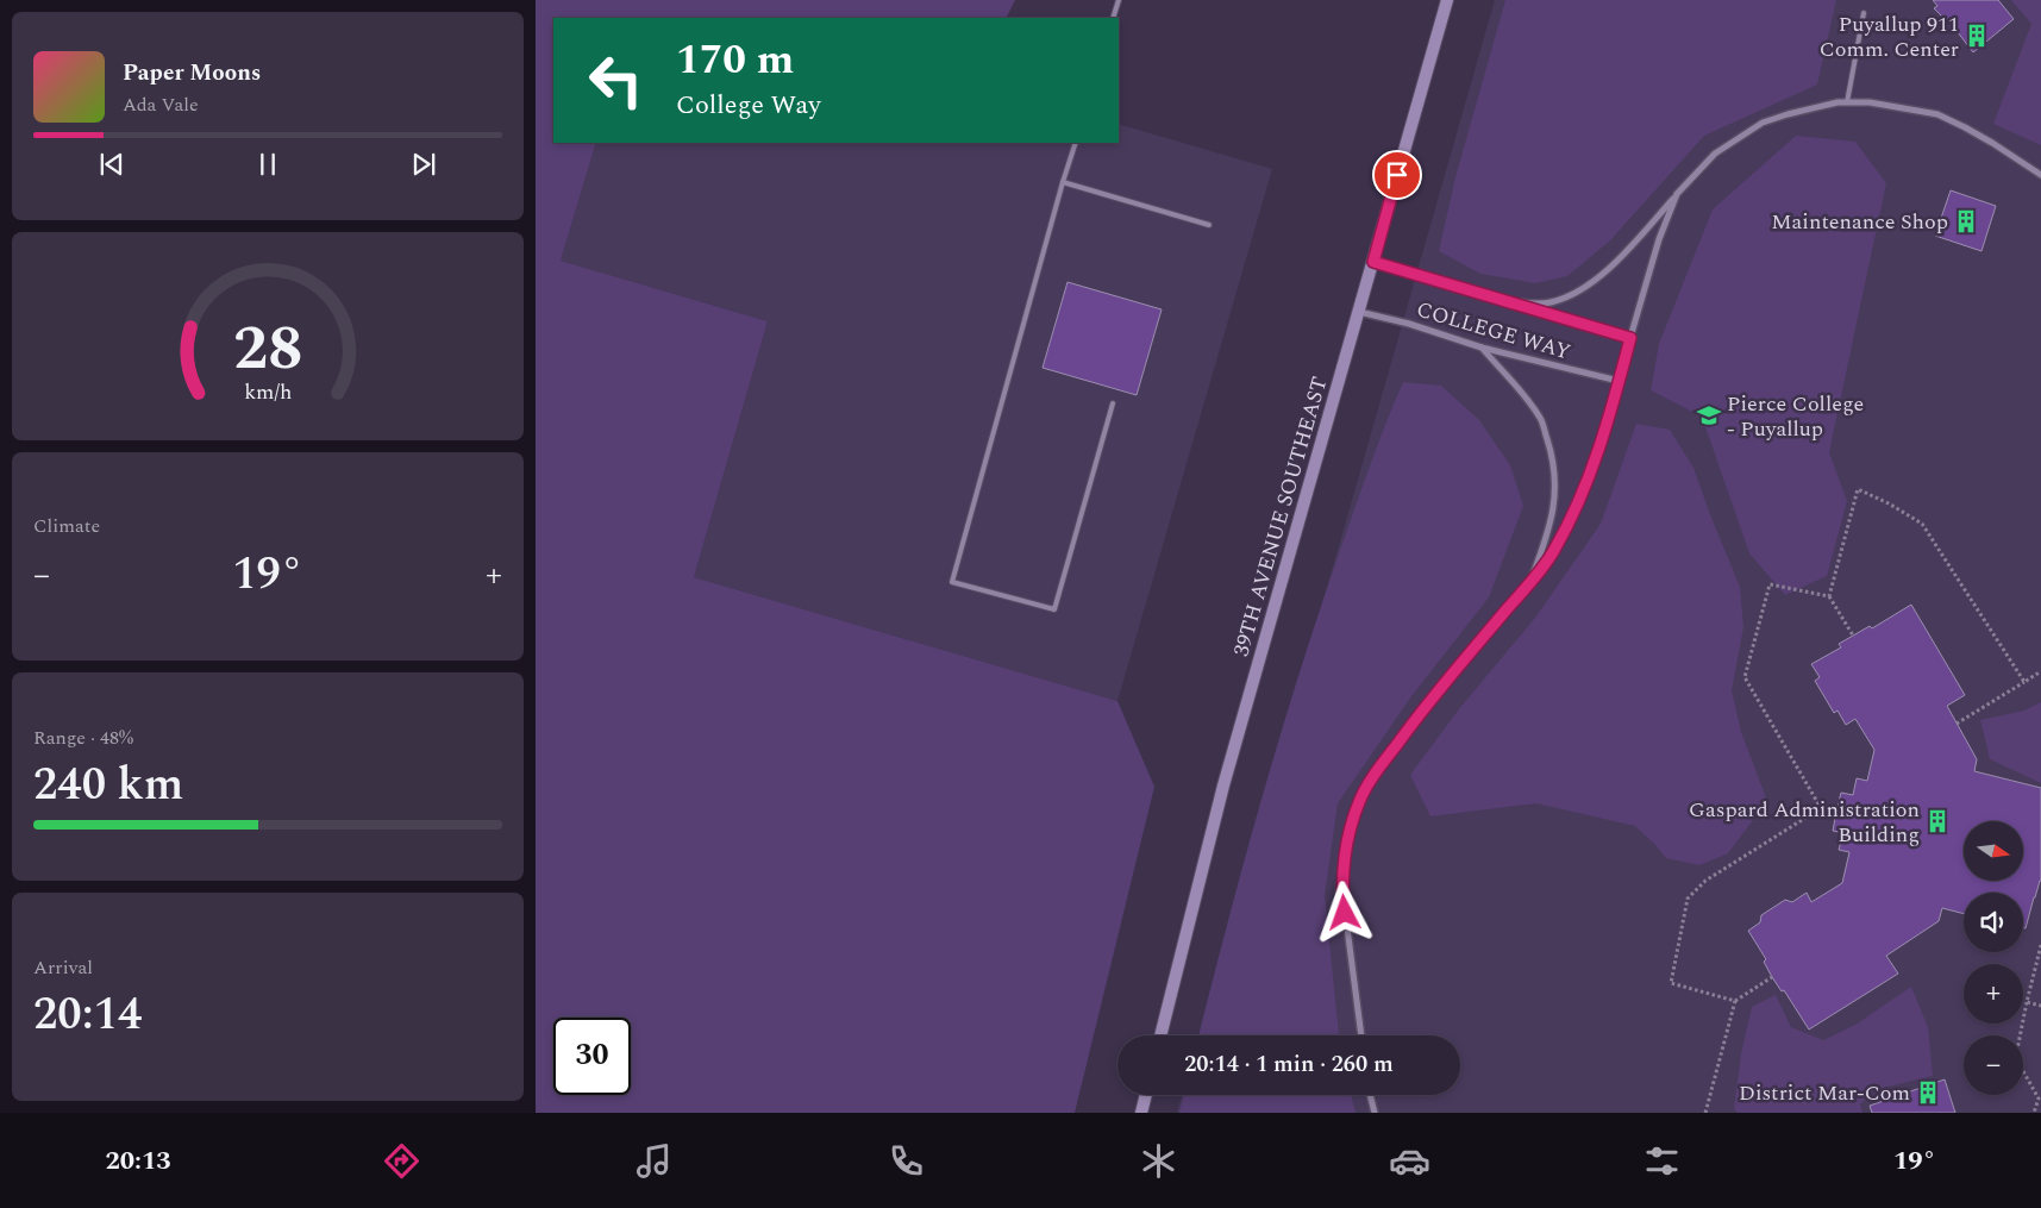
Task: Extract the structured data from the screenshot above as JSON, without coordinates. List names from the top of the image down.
{
  "streets": {
    "main road": ["39TH AVENUE SOUTHEAST"],
    "street": ["COLLEGE WAY"]
  },
  "crossings": [
    ["COLLEGE WAY", "39TH AVENUE SOUTHEAST"]
  ],
  "places": {
    "building": [
      "Puyallup 911 Comm. Center",
      "Maintenance Shop",
      "Gaspard Administration Building",
      "District Mar-Com"
    ],
    "school or university": ["Pierce College - Puyallup"]
  },
  "north": "right",
  "page": {
    "turn": ["170 m", "College Way"],
    "song": ["Paper Moons", "Ada Vale"],
    "tile": [
      "Climate",
      ["Range · 48%", "240 km"],
      ["Arrival", "20:14"]
    ],
    "heat": ["−", "19°", "+"],
    "map_buttons": ["+", "−"],
    "limit": "30",
    "trip": "20:14 · 1 min · 260 m",
    "tabs": ["20:13", "19°"],
    "gauge": ["28", "km/h"]
  }
}
